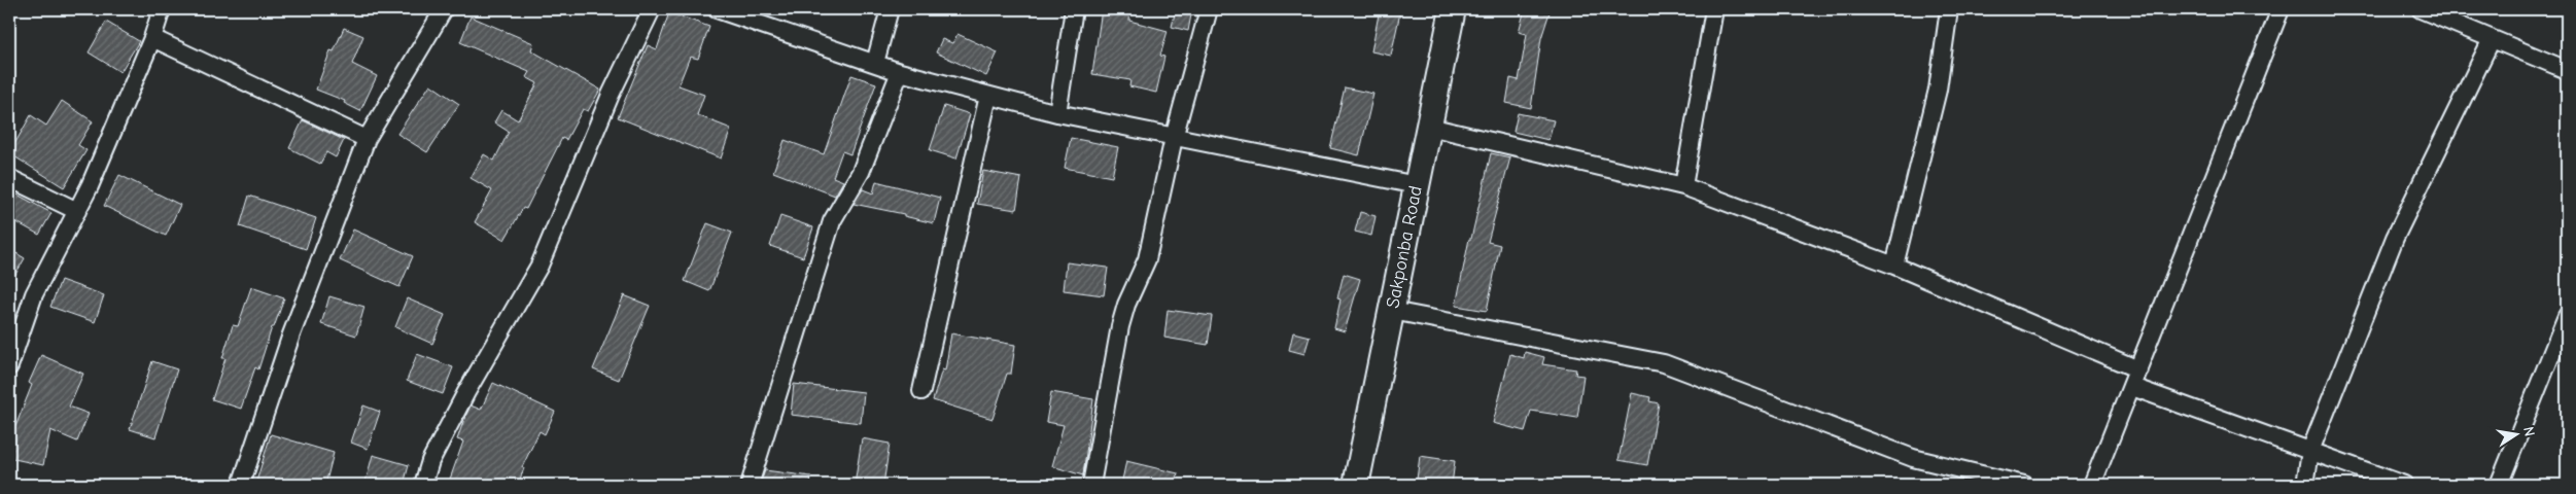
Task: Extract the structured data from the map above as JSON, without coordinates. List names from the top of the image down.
{
  "streets": {
    "main road": ["Sakponba Road"]
  },
  "north": "right"
}
